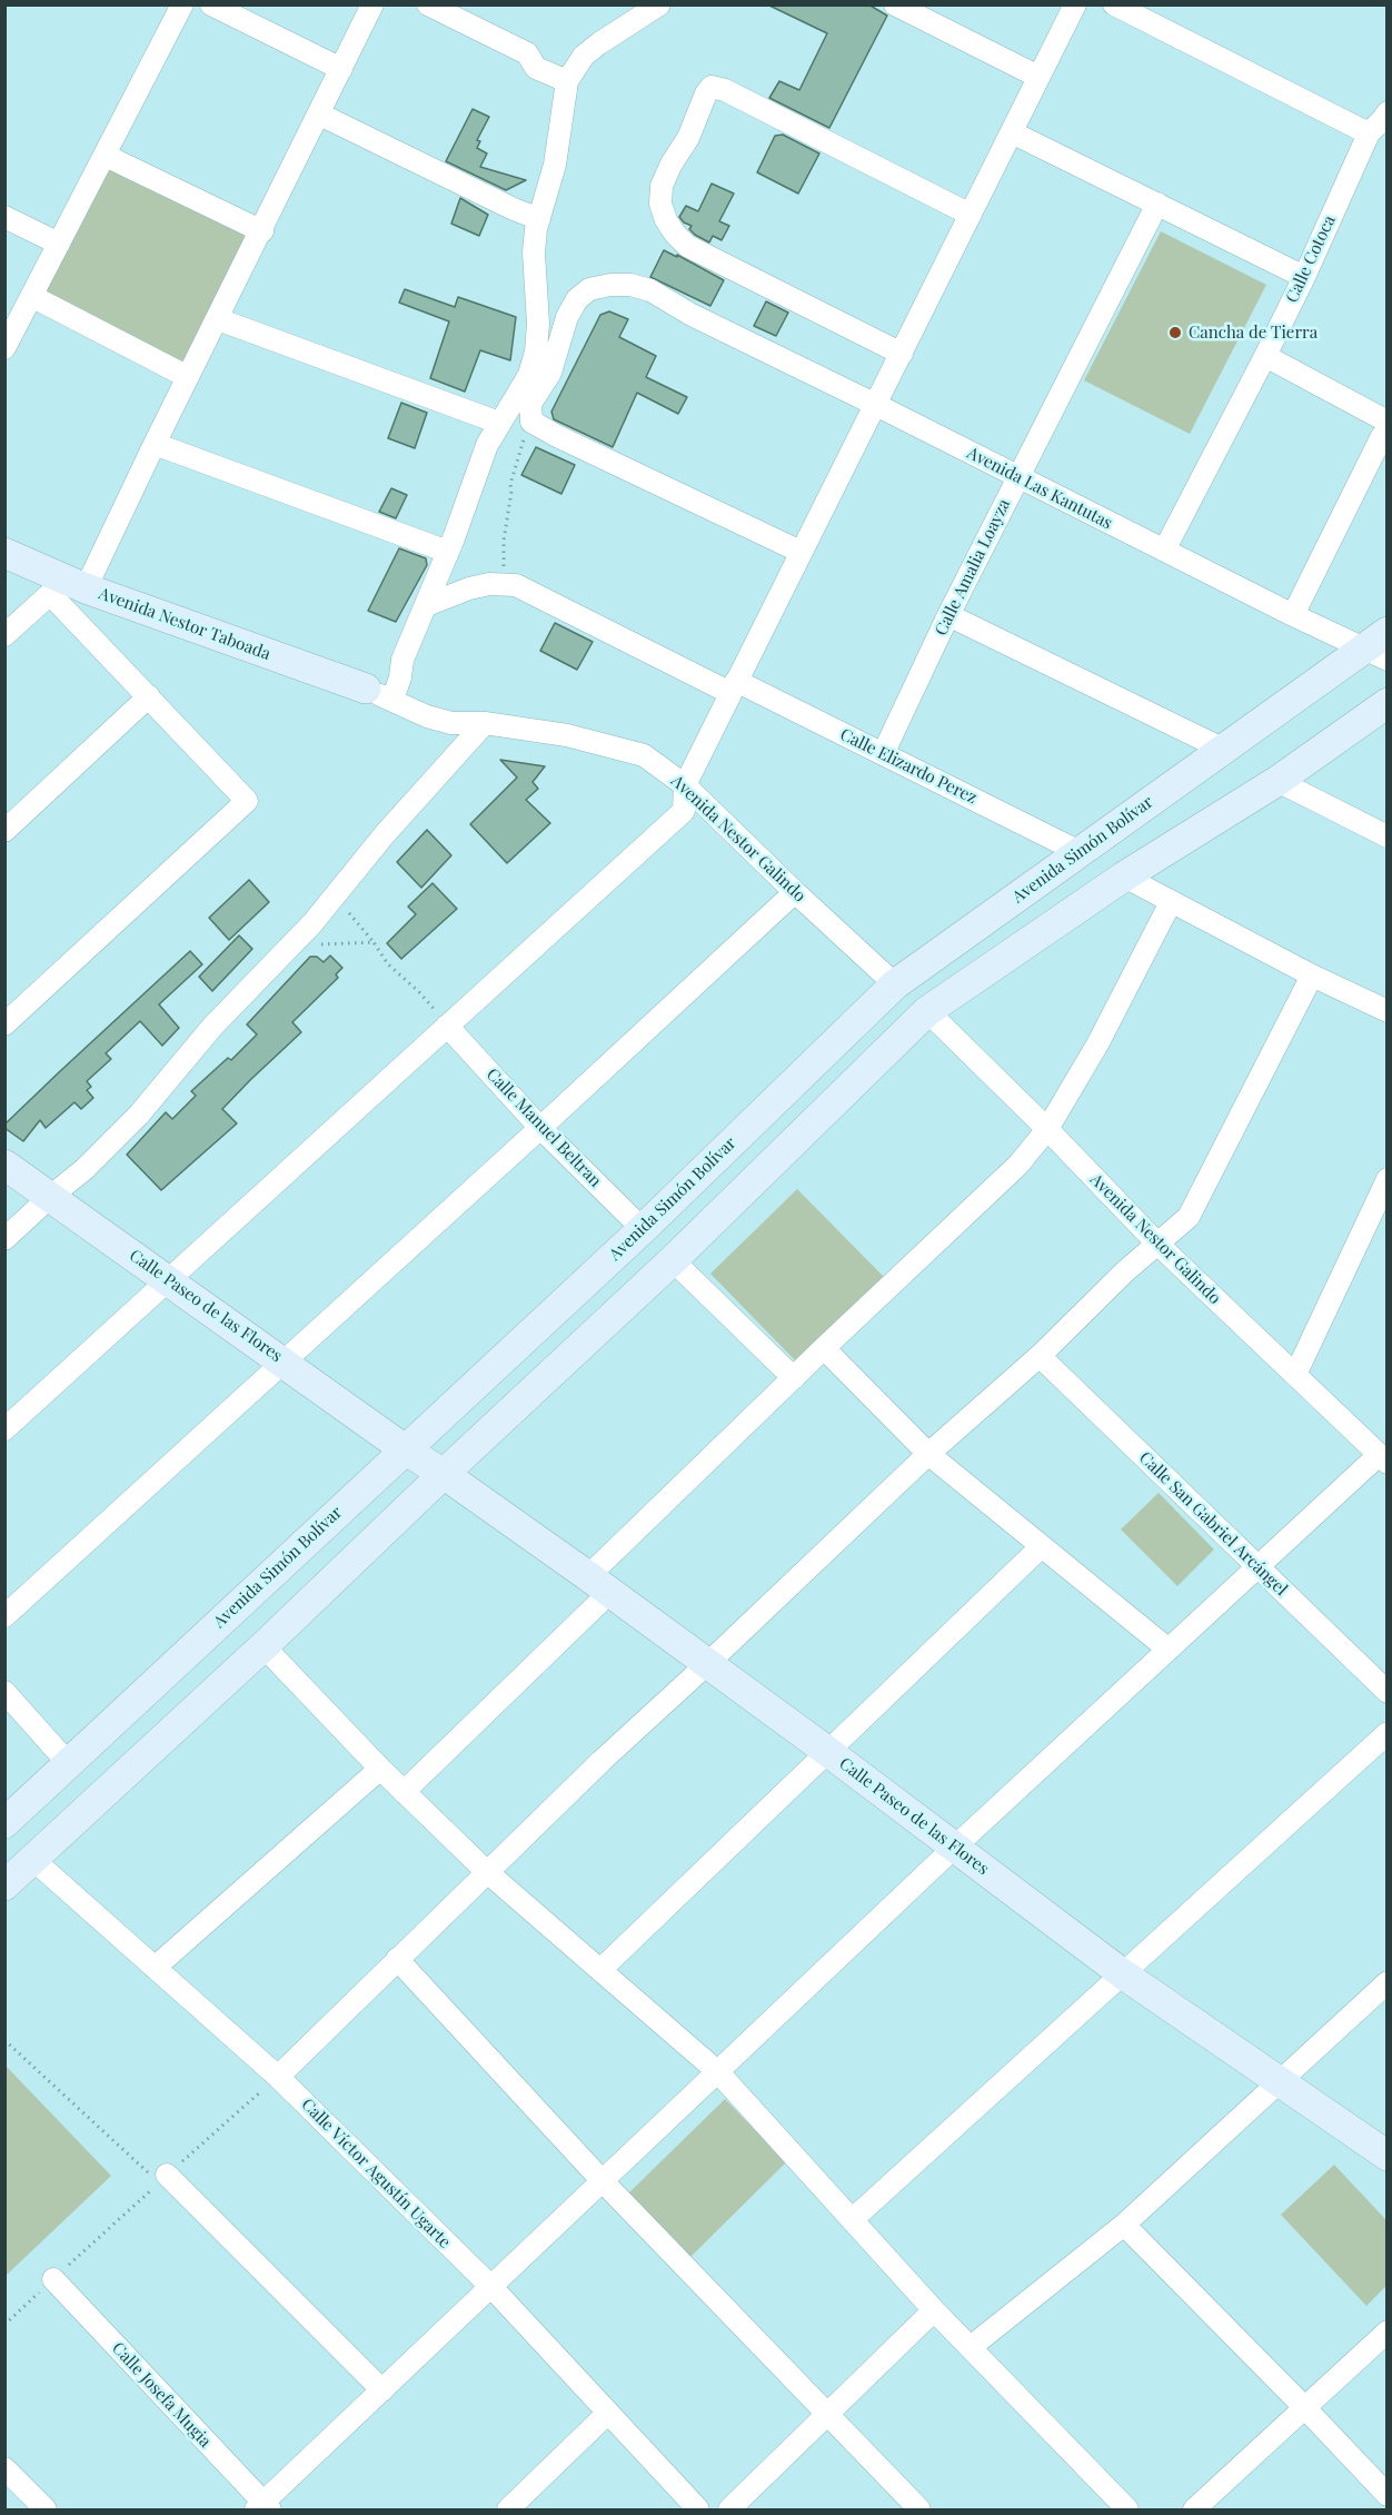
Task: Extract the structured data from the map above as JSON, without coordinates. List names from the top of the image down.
{
  "streets": {
    "street": [
      "Calle Cotoca",
      "Avenida Las Kantutas",
      "Calle Amalia Loayza",
      "Avenida Nestor Taboada",
      "Calle Elizardo Perez",
      "Avenida Nestor Galindo",
      "Avenida Simón Bolívar",
      "Calle Manuel Beltran",
      "Calle Paseo de las Flores",
      "Calle San Gabriel Arcángel",
      "Calle Víctor Agustín Ugarte",
      "Calle Josefa Mugia"
    ]
  },
  "crossings": [
    ["Calle Cotoca", "Avenida Las Kantutas"],
    ["Avenida Las Kantutas", "Calle Amalia Loayza"],
    ["Avenida Las Kantutas", "Avenida Simón Bolívar"],
    ["Calle Amalia Loayza", "Calle Elizardo Perez"],
    ["Avenida Nestor Taboada", "Avenida Nestor Galindo"],
    ["Calle Elizardo Perez", "Avenida Simón Bolívar"],
    ["Avenida Nestor Galindo", "Avenida Simón Bolívar"],
    ["Avenida Simón Bolívar", "Calle Manuel Beltran"],
    ["Avenida Simón Bolívar", "Calle Paseo de las Flores"]
  ],
  "places": ["Cancha de Tierra"]
}
